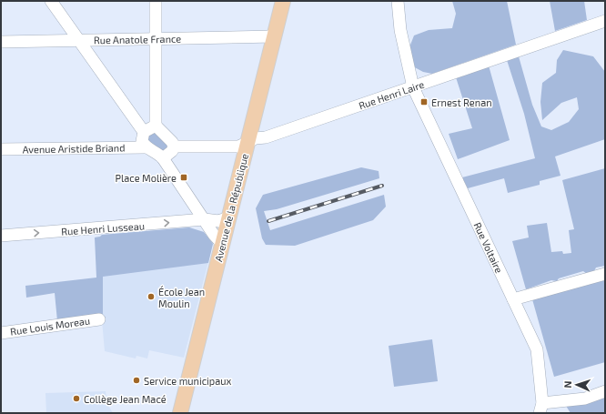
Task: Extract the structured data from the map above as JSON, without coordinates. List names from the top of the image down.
{
  "streets": {
    "main road": ["Avenue de la République"],
    "street": [
      "Rue Anatole France",
      "Rue Henri Laire",
      "Avenue Aristide Briand",
      "Rue Henri Lusseau",
      "Rue Voltaire",
      "Rue Louis Moreau"
    ]
  },
  "crossings": [
    ["Rue Anatole France", "Avenue de la République"],
    ["Rue Henri Laire", "Avenue de la République"],
    ["Rue Henri Laire", "Rue Voltaire"],
    ["Avenue de la République", "Rue Henri Lusseau"]
  ],
  "one_way": ["Rue Henri Lusseau"],
  "places": {
    "transit": ["Ernest Renan", "Place Molière"],
    "other": ["École Jean Moulin", "Service municipaux", "Collège Jean Macé"]
  },
  "north": "left"
}
